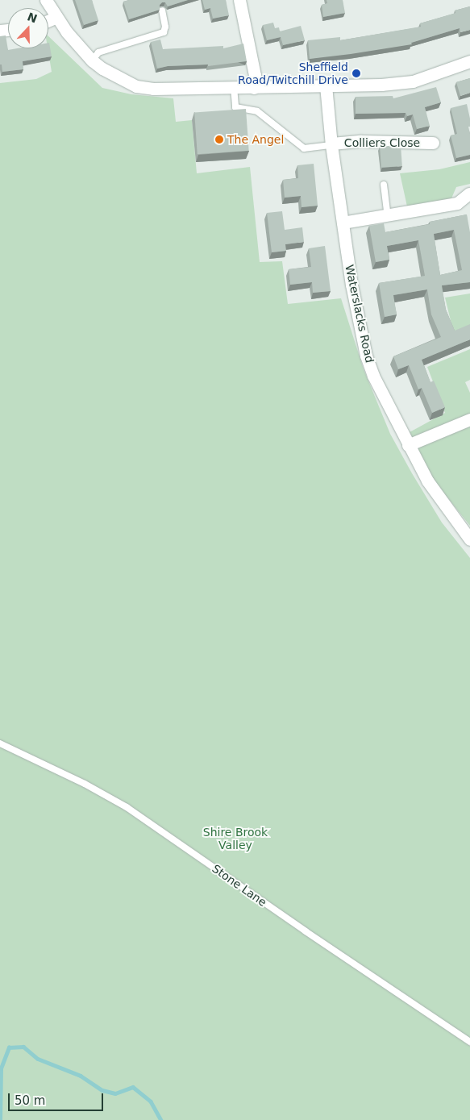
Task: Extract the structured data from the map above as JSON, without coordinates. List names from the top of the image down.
{
  "streets": {
    "street": ["Colliers Close", "Waterslacks Road"],
    "lane": ["Stone Lane"]
  },
  "crossings": [
    ["Colliers Close", "Waterslacks Road"]
  ],
  "parks": ["Shire Brook Valley"],
  "places": ["Sheffield Road/Twitchill Drive", "The Angel"],
  "scale_bar": "50 m",
  "north": "top"
}
